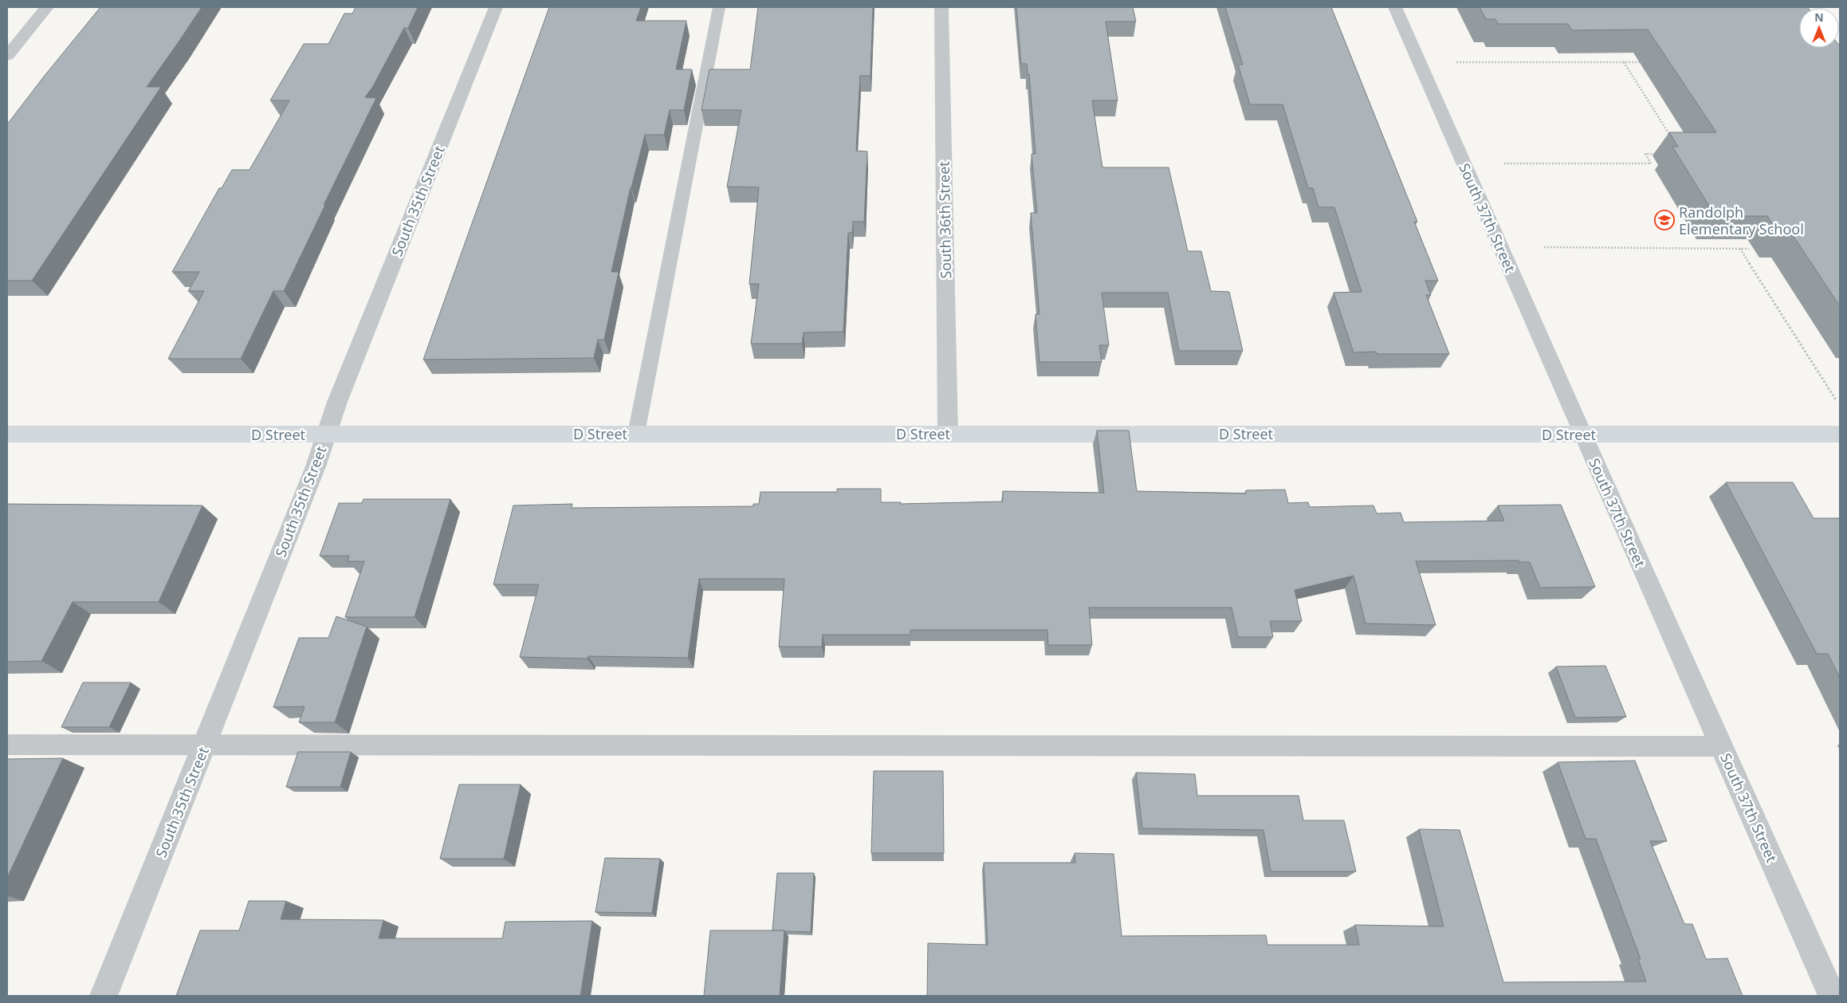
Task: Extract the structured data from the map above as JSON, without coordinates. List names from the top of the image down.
{
  "streets": {
    "street": [
      "South 35th Street",
      "South 37th Street",
      "South 36th Street",
      "D Street"
    ]
  },
  "crossings": [
    ["South 35th Street", "D Street"],
    ["South 37th Street", "D Street"],
    ["South 36th Street", "D Street"]
  ],
  "places": {
    "school or university": ["Randolph Elementary School"]
  },
  "north": "top"
}
